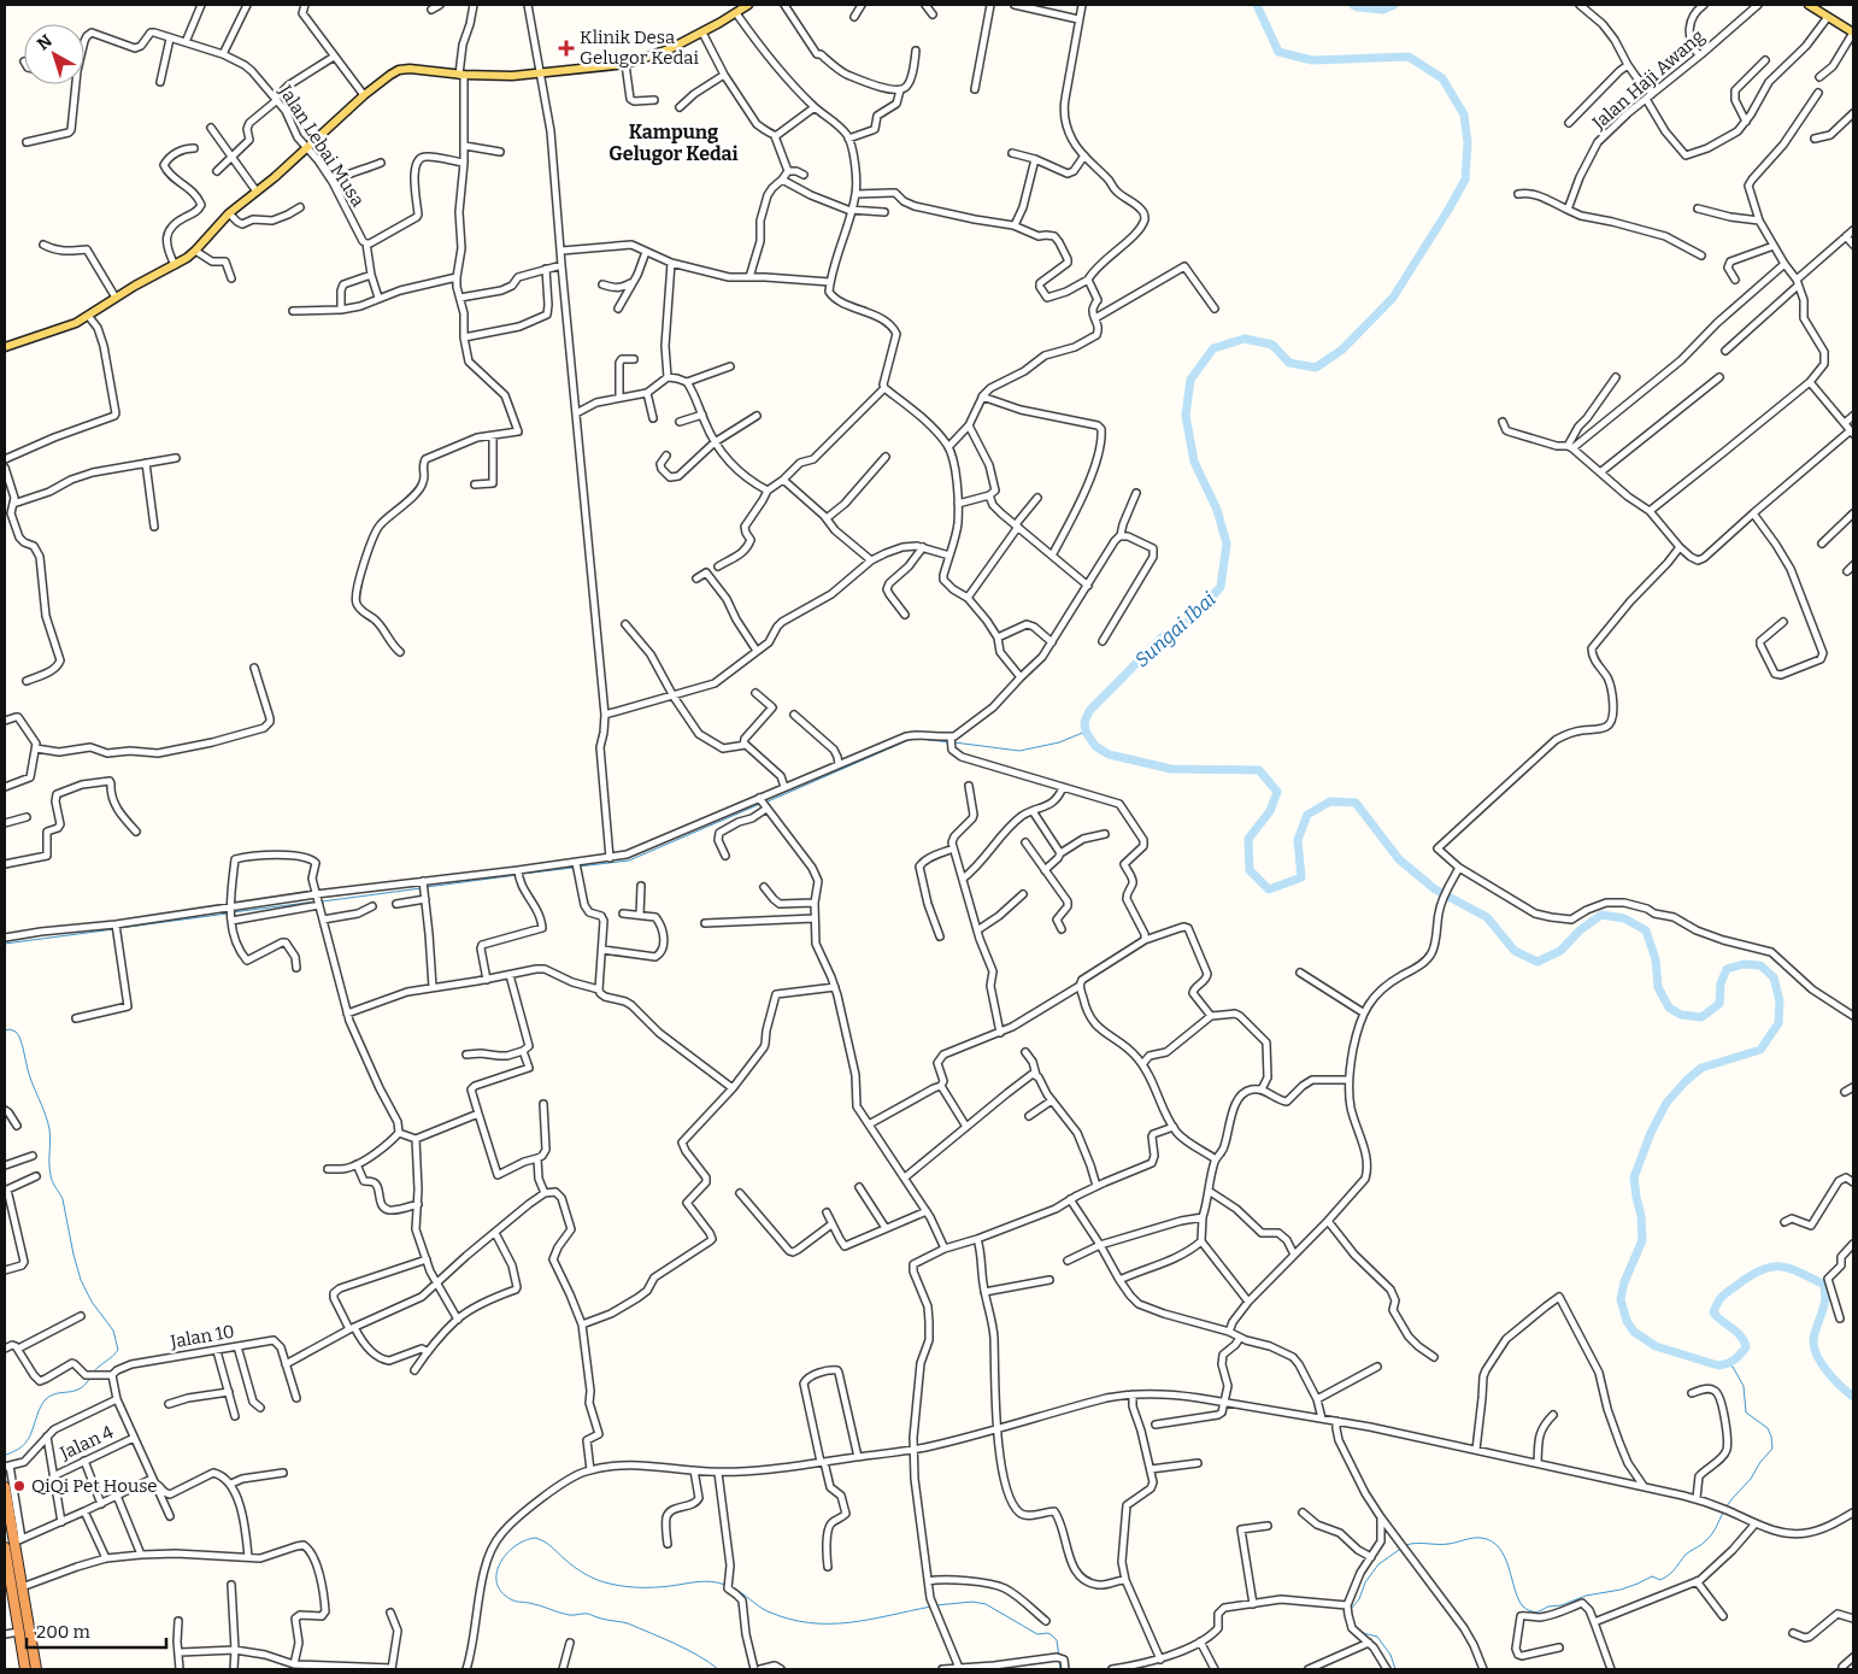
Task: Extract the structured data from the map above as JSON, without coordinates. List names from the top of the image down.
{
  "streets": {
    "street": [
      "Jalan Haji Awang",
      "Jalan Lebai Musa",
      "Jalan 10",
      "Jalan 4"
    ]
  },
  "districts": ["Kampung Gelugor Kedai"],
  "water": ["Sungai Ibai"],
  "places": {
    "health": ["Klinik Desa Gelugor Kedai"],
    "other": ["QiQi Pet House"]
  },
  "scale_bar": "200 m",
  "north": "top left"
}
